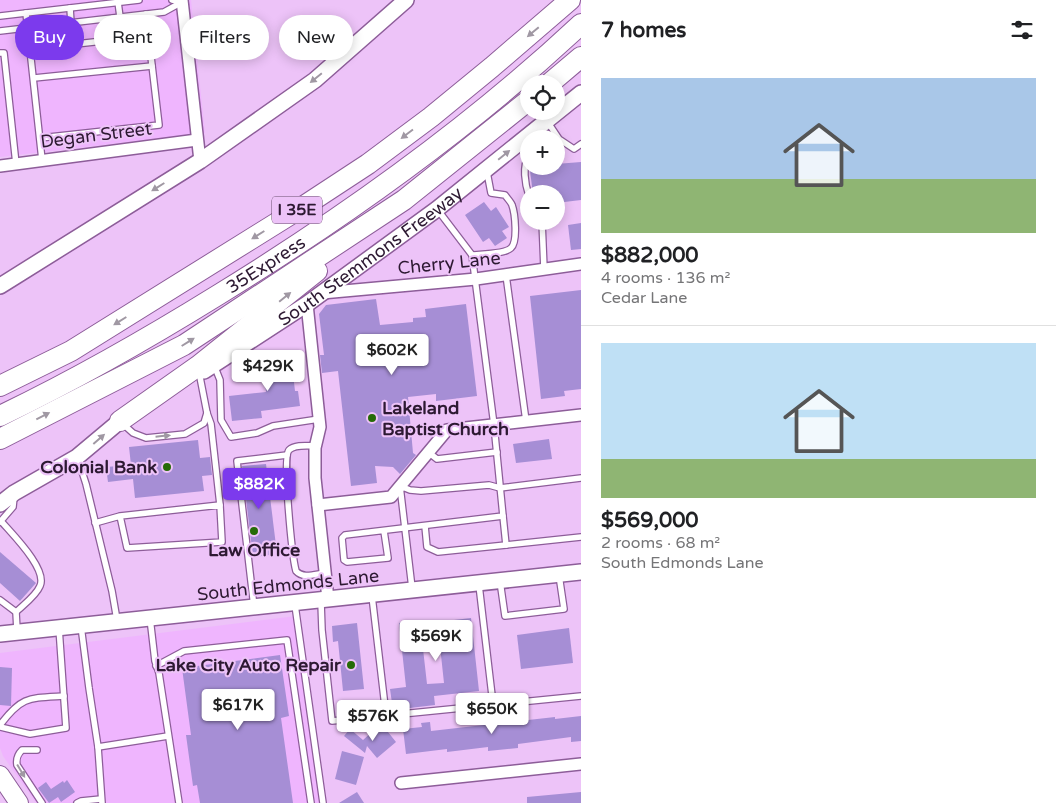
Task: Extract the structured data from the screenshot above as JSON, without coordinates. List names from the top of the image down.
{
  "streets": {
    "highway": ["I 35E", "South Stemmons Freeway", "35Express"],
    "main road": ["South Edmonds Lane"],
    "street": ["Degan Street", "Cherry Lane"]
  },
  "crossings": [
    ["South Stemmons Freeway", "Cherry Lane"]
  ],
  "places": [
    "Lakeland Baptist Church",
    "Colonial Bank",
    "Law Office",
    "Lake City Auto Repair"
  ],
  "page": {
    "heading": "7 homes",
    "chip": [
      "Buy",
      "Rent",
      "Filters",
      "New"
    ],
    "list": [
      {
        "name": "$882,000",
        "note": "4 rooms · 136 m² · Cedar Lane"
      },
      {
        "name": "$569,000",
        "note": "2 rooms · 68 m² · South Edmonds Lane"
      }
    ],
    "map_buttons": ["+", "−"],
    "price": [
      "$602K",
      "$429K",
      "$882K",
      "$569K",
      "$617K",
      "$650K",
      "$576K"
    ]
  }
}
